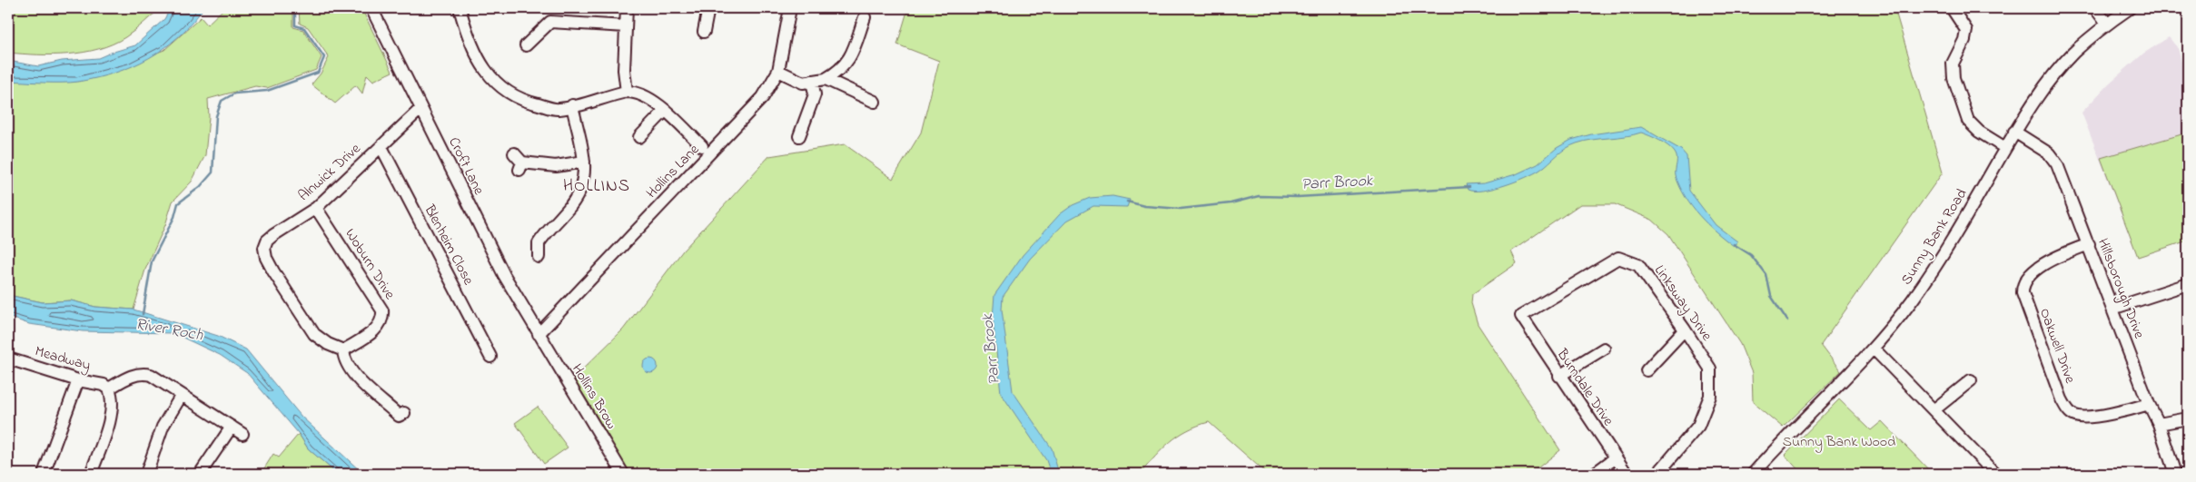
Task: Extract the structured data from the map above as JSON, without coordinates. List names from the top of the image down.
{
  "streets": {
    "street": [
      "Croft Lane",
      "Hollins Lane",
      "Alnwick Drive",
      "Sunny Bank Road",
      "Blenheim Close",
      "Woburn Drive",
      "Hillsborough Drive",
      "Linksway Drive",
      "Oakwell Drive",
      "Meadway",
      "Burndale Drive",
      "Hollins Brow"
    ]
  },
  "crossings": [
    ["Croft Lane", "Hollins Lane"],
    ["Croft Lane", "Alnwick Drive"],
    ["Croft Lane", "Hollins Brow"],
    ["Hollins Lane", "Hollins Brow"],
    ["Alnwick Drive", "Blenheim Close"],
    ["Alnwick Drive", "Woburn Drive"],
    ["Sunny Bank Road", "Hillsborough Drive"],
    ["Hillsborough Drive", "Oakwell Drive"],
    ["Linksway Drive", "Burndale Drive"]
  ],
  "districts": ["HOLLINS"],
  "water": ["Parr Brook", "River Roch"],
  "parks": ["Sunny Bank Wood"]
}
